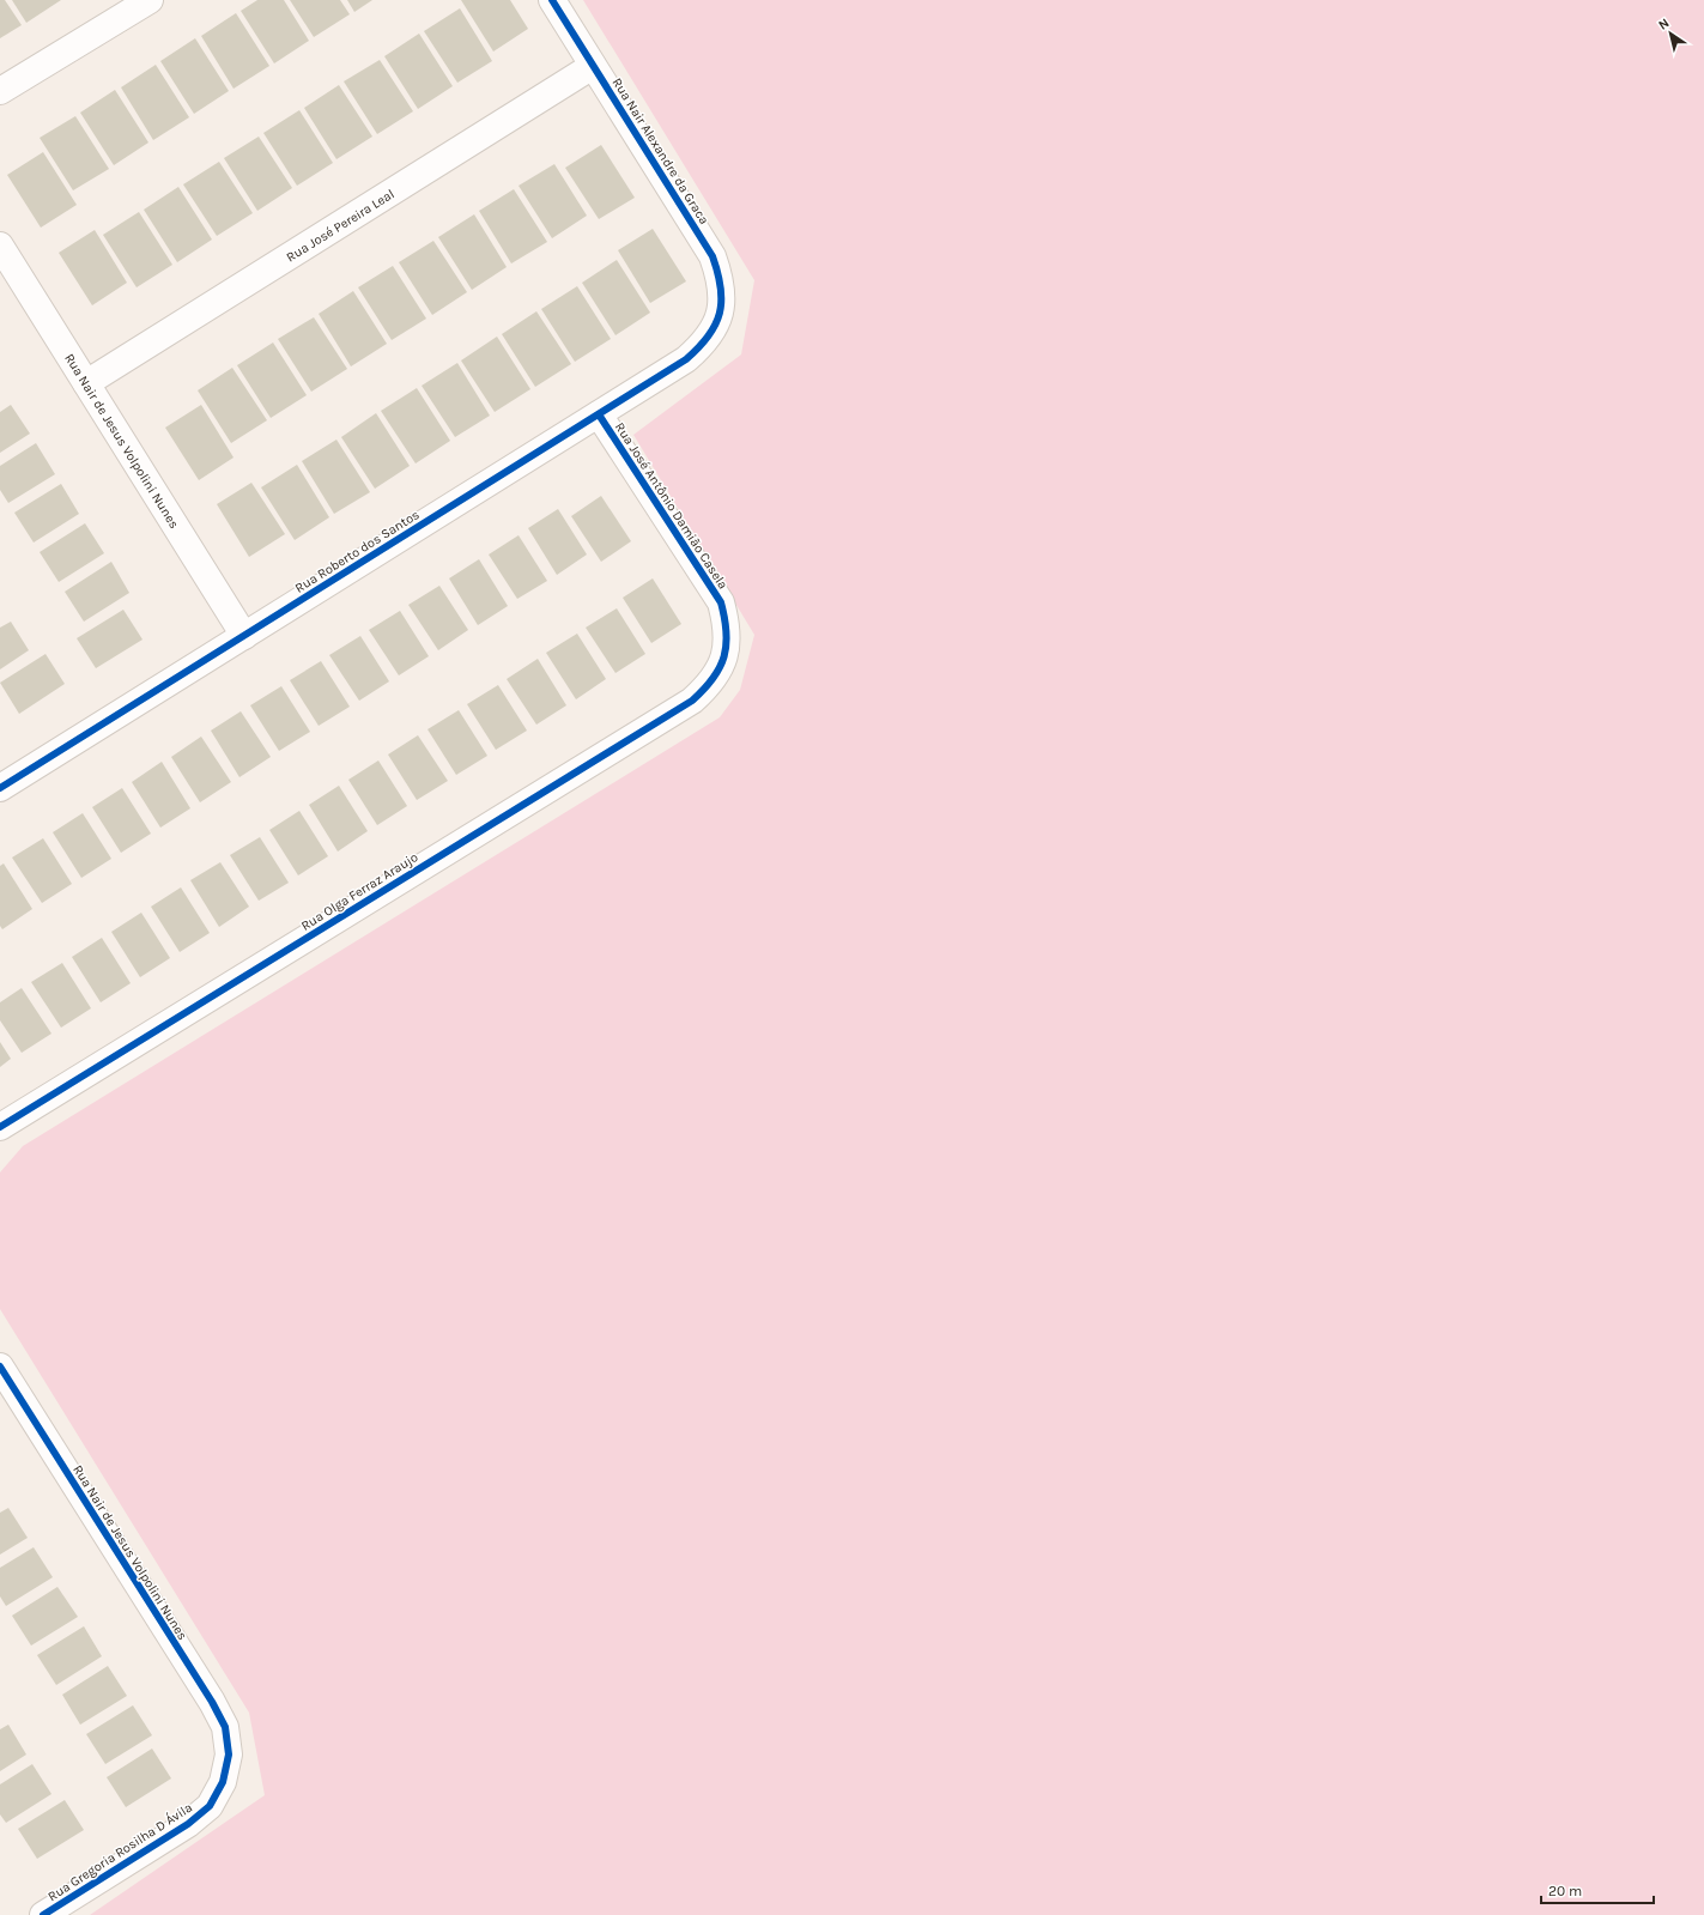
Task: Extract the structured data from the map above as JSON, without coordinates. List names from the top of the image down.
{
  "streets": {
    "street": [
      "Rua Nair Alexandre da Graca",
      "Rua José Pereira Leal",
      "Rua Nair de Jesus Volpolini Nunes",
      "Rua José Antônio Damião Casela",
      "Rua Roberto dos Santos",
      "Rua Olga Ferraz Araujo",
      "Rua Gregoria Rosilha D Ávila"
    ]
  },
  "crossings": [
    ["Rua Nair Alexandre da Graca", "Rua José Pereira Leal"],
    ["Rua Nair Alexandre da Graca", "Rua Roberto dos Santos"],
    ["Rua José Pereira Leal", "Rua Nair de Jesus Volpolini Nunes"],
    ["Rua Nair de Jesus Volpolini Nunes", "Rua Roberto dos Santos"],
    ["Rua Nair de Jesus Volpolini Nunes", "Rua Gregoria Rosilha D Ávila"],
    ["Rua José Antônio Damião Casela", "Rua Roberto dos Santos"],
    ["Rua José Antônio Damião Casela", "Rua Olga Ferraz Araujo"]
  ],
  "scale_bar": "20 m",
  "north": "top left"
}
